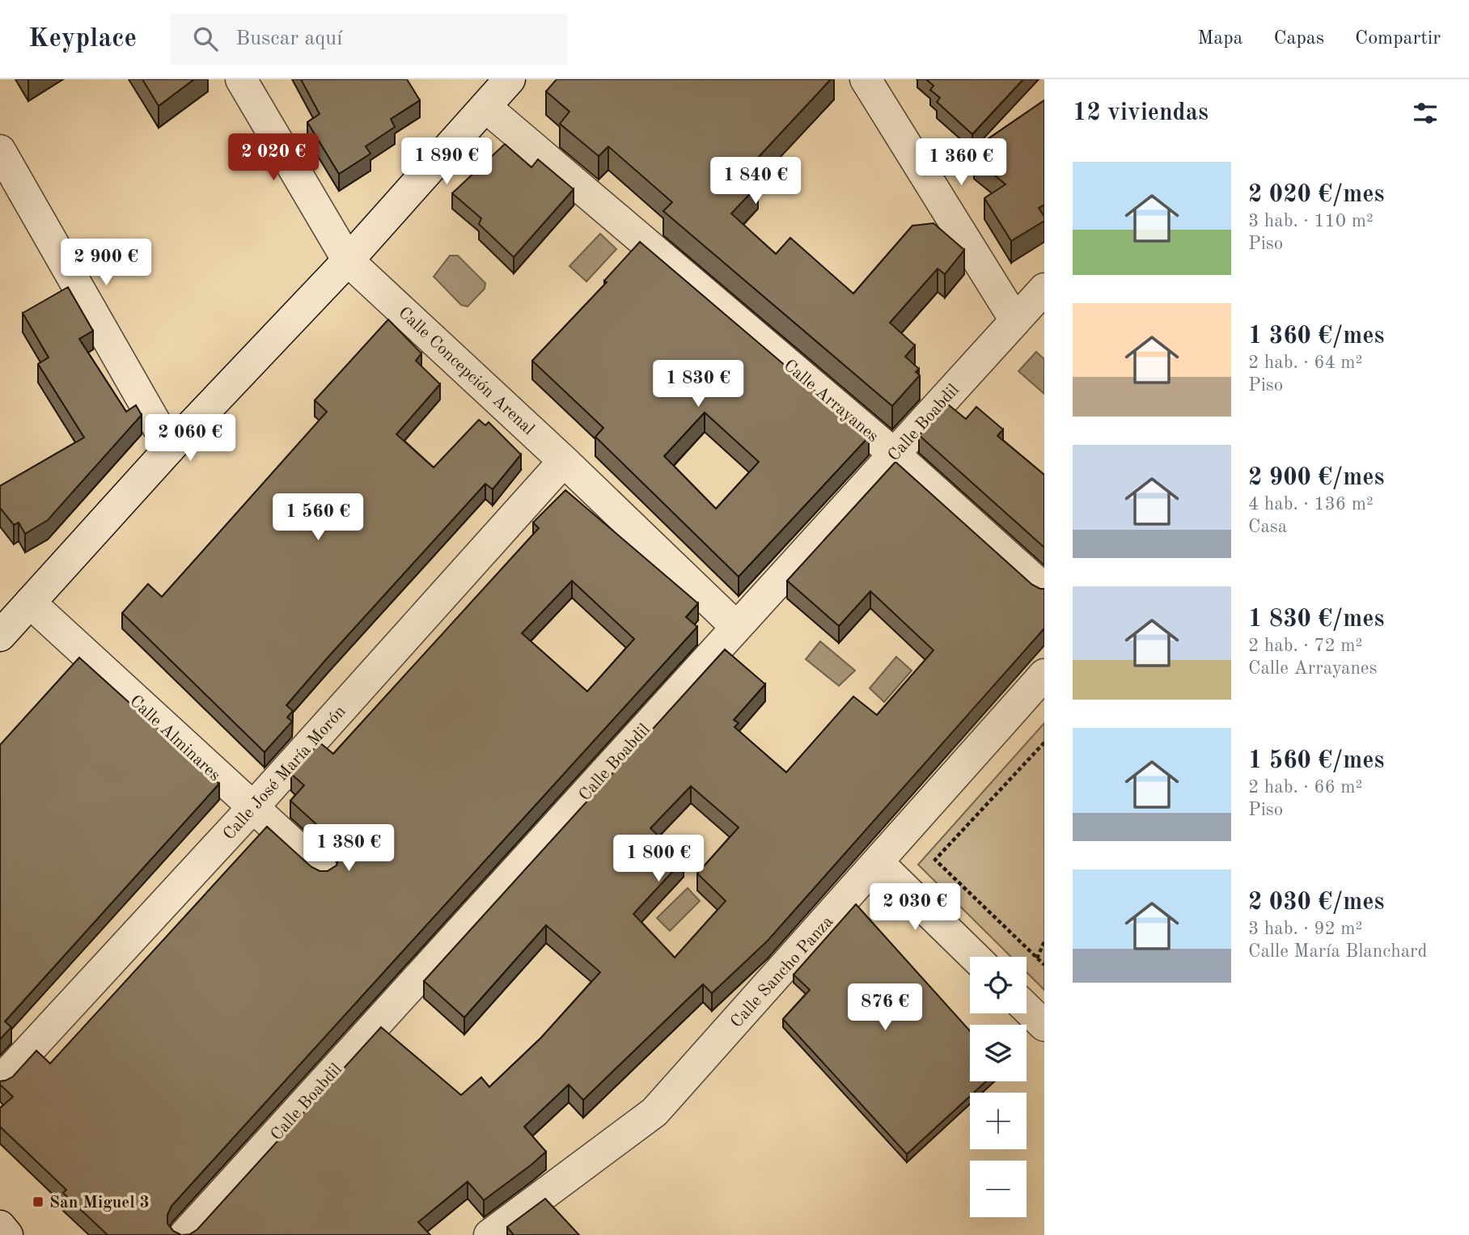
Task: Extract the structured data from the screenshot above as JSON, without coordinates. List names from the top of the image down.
{
  "streets": {
    "street": [
      "Calle Concepción Arenal",
      "Calle Arrayanes",
      "Calle Boabdil",
      "Calle Alminares",
      "Calle José María Morón",
      "Calle Sancho Panza"
    ]
  },
  "crossings": [
    ["Calle Concepción Arenal", "Calle Boabdil"],
    ["Calle Concepción Arenal", "Calle José María Morón"],
    ["Calle Arrayanes", "Calle Boabdil"],
    ["Calle Alminares", "Calle José María Morón"]
  ],
  "places": {
    "transit": ["San Miguel 3"]
  },
  "page": {
    "header": "Keyplace",
    "search": "Buscar aquí",
    "nav": ["Mapa", "Capas", "Compartir"],
    "heading": "12 viviendas",
    "price": [
      "2 020 €",
      "1 890 €",
      "1 360 €",
      "1 840 €",
      "2 900 €",
      "1 830 €",
      "2 060 €",
      "1 560 €",
      "1 380 €",
      "1 800 €",
      "2 030 €",
      "876 €"
    ],
    "list": [
      {
        "name": "2 020 €/mes",
        "note": "3 hab. · 110 m² · Piso"
      },
      {
        "name": "1 360 €/mes",
        "note": "2 hab. · 64 m² · Piso"
      },
      {
        "name": "2 900 €/mes",
        "note": "4 hab. · 136 m² · Casa"
      },
      {
        "name": "1 830 €/mes",
        "note": "2 hab. · 72 m² · Calle Arrayanes"
      },
      {
        "name": "1 560 €/mes",
        "note": "2 hab. · 66 m² · Piso"
      },
      {
        "name": "2 030 €/mes",
        "note": "3 hab. · 92 m² · Calle María Blanchard"
      }
    ],
    "map_buttons": ["+", "−"]
  }
}
